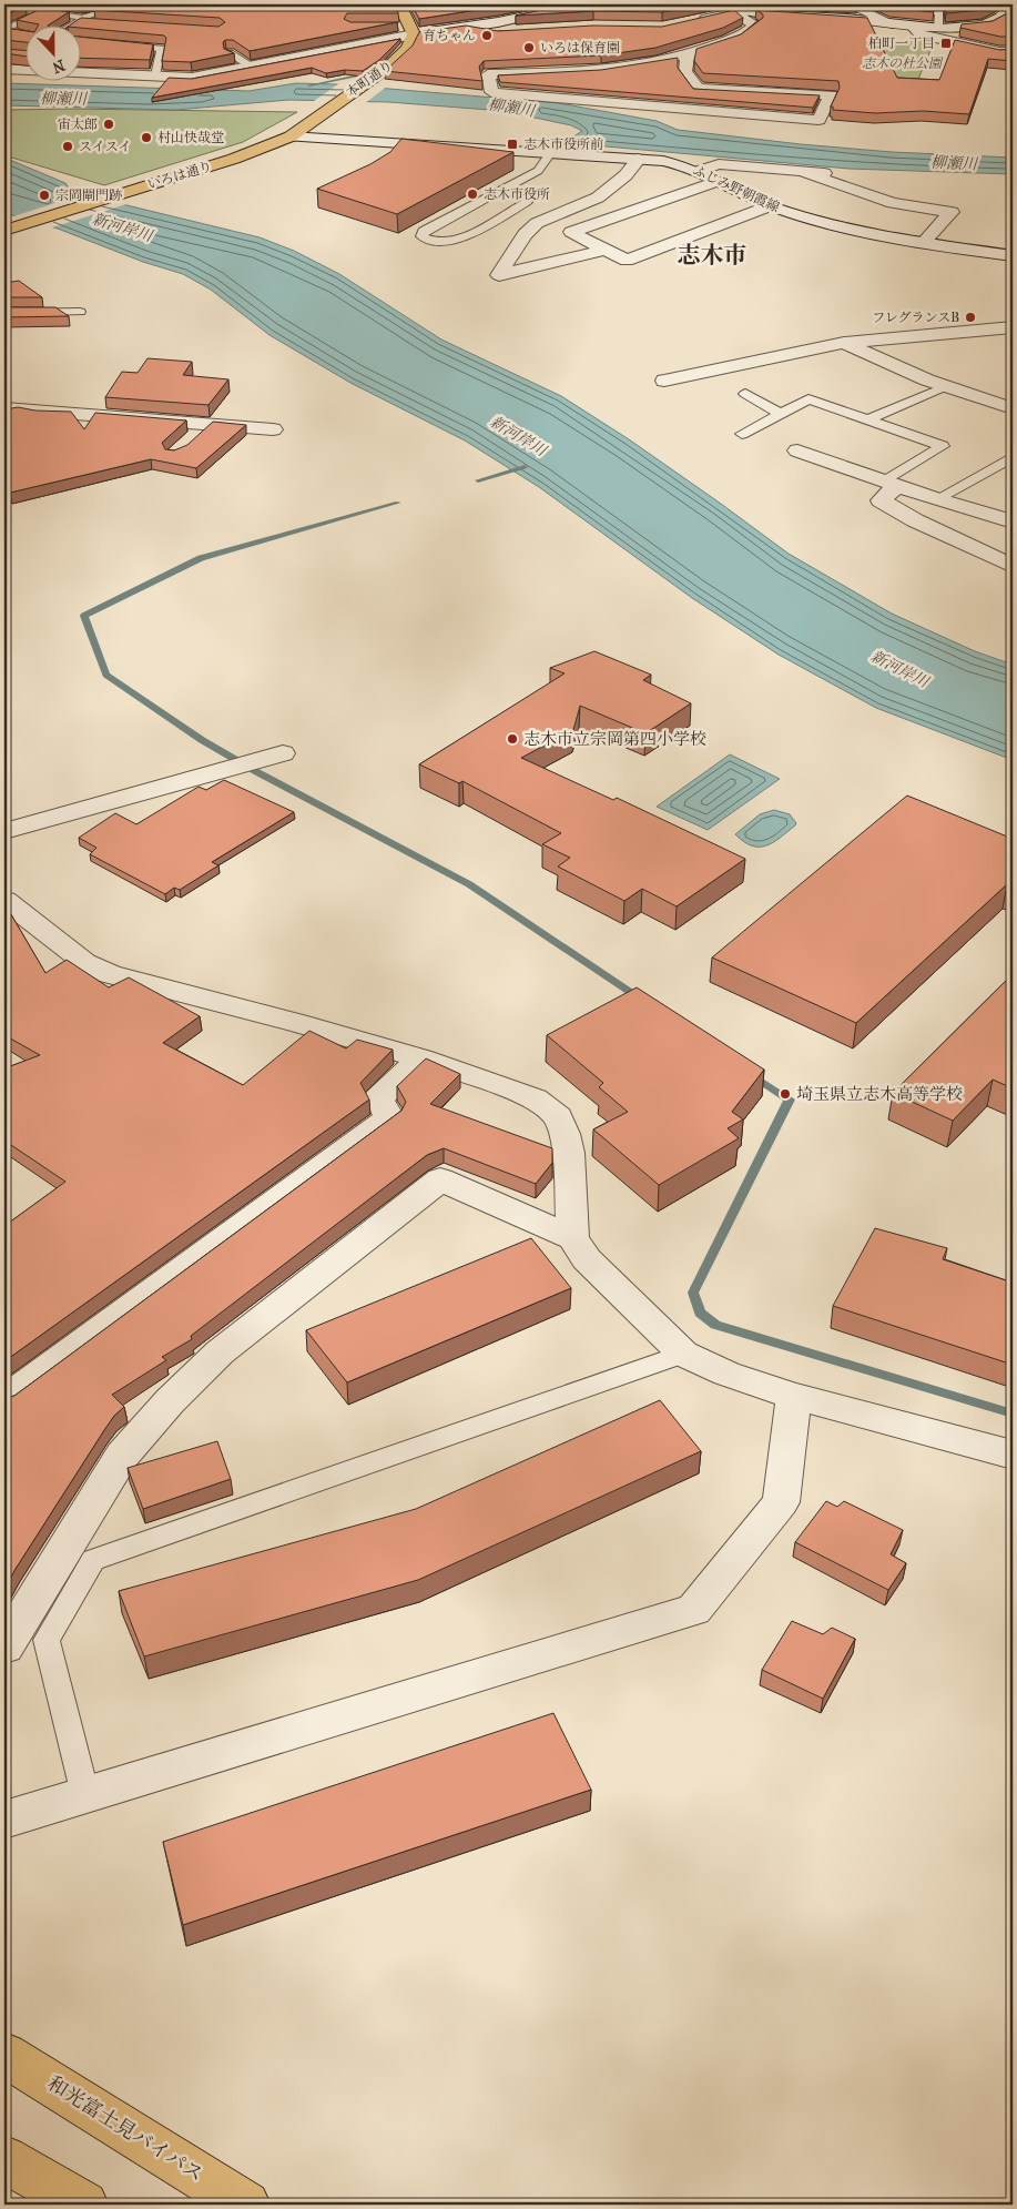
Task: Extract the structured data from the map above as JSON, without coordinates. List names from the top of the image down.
{
  "streets": {
    "main road": ["本町通り", "いろは通り", "和光富士見バイパス"],
    "street": ["ふじみ野朝霞線"]
  },
  "crossings": [
    ["本町通り", "いろは通り"],
    ["本町通り", "ふじみ野朝霞線"],
    ["いろは通り", "ふじみ野朝霞線"]
  ],
  "districts": ["志木市"],
  "water": ["柳瀬川", "新河岸川"],
  "parks": ["志木の杜公園"],
  "places": {
    "other": [
      "育ちゃん",
      "いろは保育園",
      "宙太郎",
      "村山快哉堂",
      "スイスイ",
      "志木市役所",
      "宗岡閘門跡",
      "フレグランスB",
      "志木市立宗岡第四小学校",
      "埼玉県立志木高等学校"
    ],
    "transit": ["柏町一丁目", "志木市役所前"]
  },
  "north": "bottom"
}
